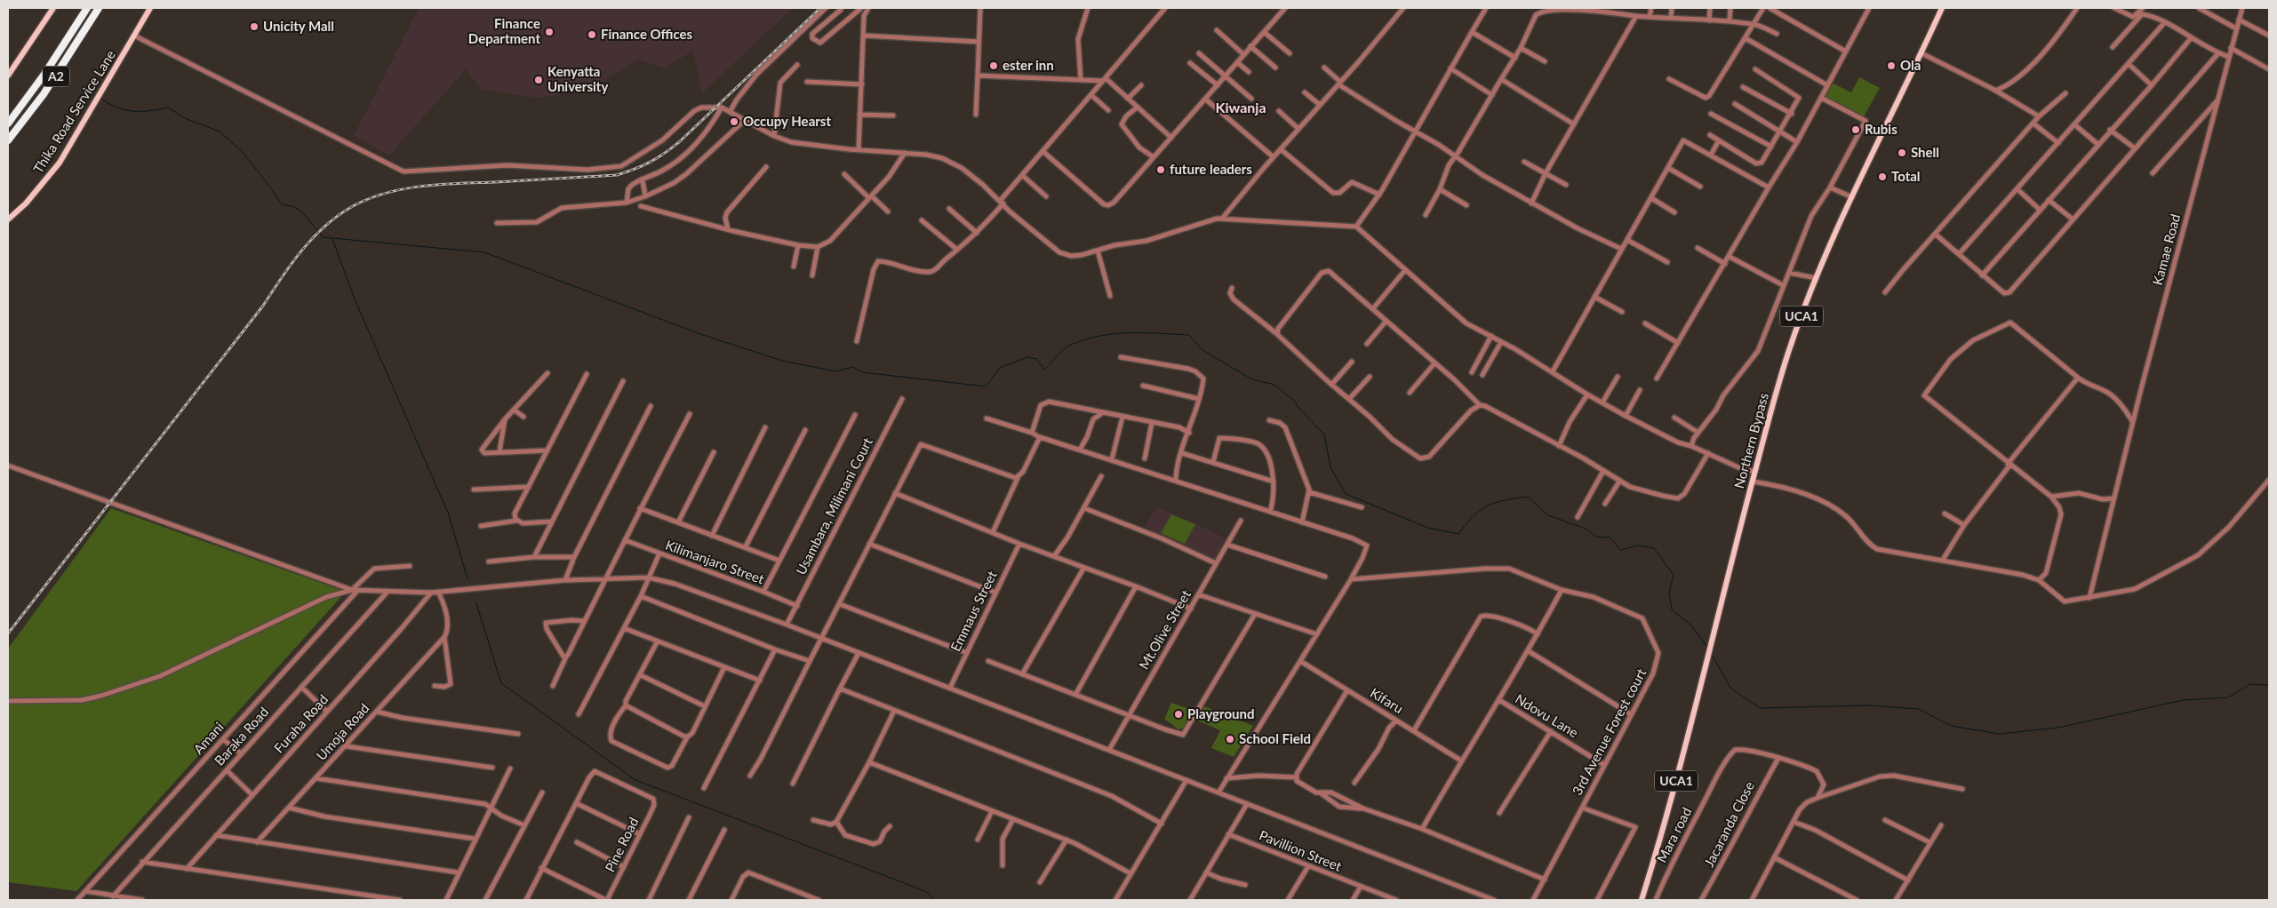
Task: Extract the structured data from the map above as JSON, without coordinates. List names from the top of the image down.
{
  "streets": {
    "highway": ["A2"],
    "main road": ["Thika Road Service Lane", "UCA1", "Northern Bypass"],
    "street": [
      "Kamae Road",
      "Usambara, Milimani Court",
      "Kilimanjaro Street",
      "Emmaus Street",
      "Mt.Olive Street",
      "Kifaru",
      "Ndovu Lane",
      "Furaha Road",
      "Umoja Road",
      "3rd Avenue Forest court",
      "Baraka Road",
      "Amani",
      "Jacaranda Close",
      "Mara road",
      "Pine Road",
      "Pavillion Street"
    ]
  },
  "crossings": [
    ["Usambara, Milimani Court", "Kilimanjaro Street"],
    ["Ndovu Lane", "3rd Avenue Forest court"],
    ["Jacaranda Close", "Mara road"]
  ],
  "districts": ["Kiwanja"],
  "places": [
    "Unicity Mall",
    "Finance Department",
    "Finance Offices",
    "ester inn",
    "Ola",
    "Kenyatta University",
    "Occupy Hearst",
    "Rubis",
    "Shell",
    "future leaders",
    "Total",
    "Playground",
    "School Field"
  ]
}
